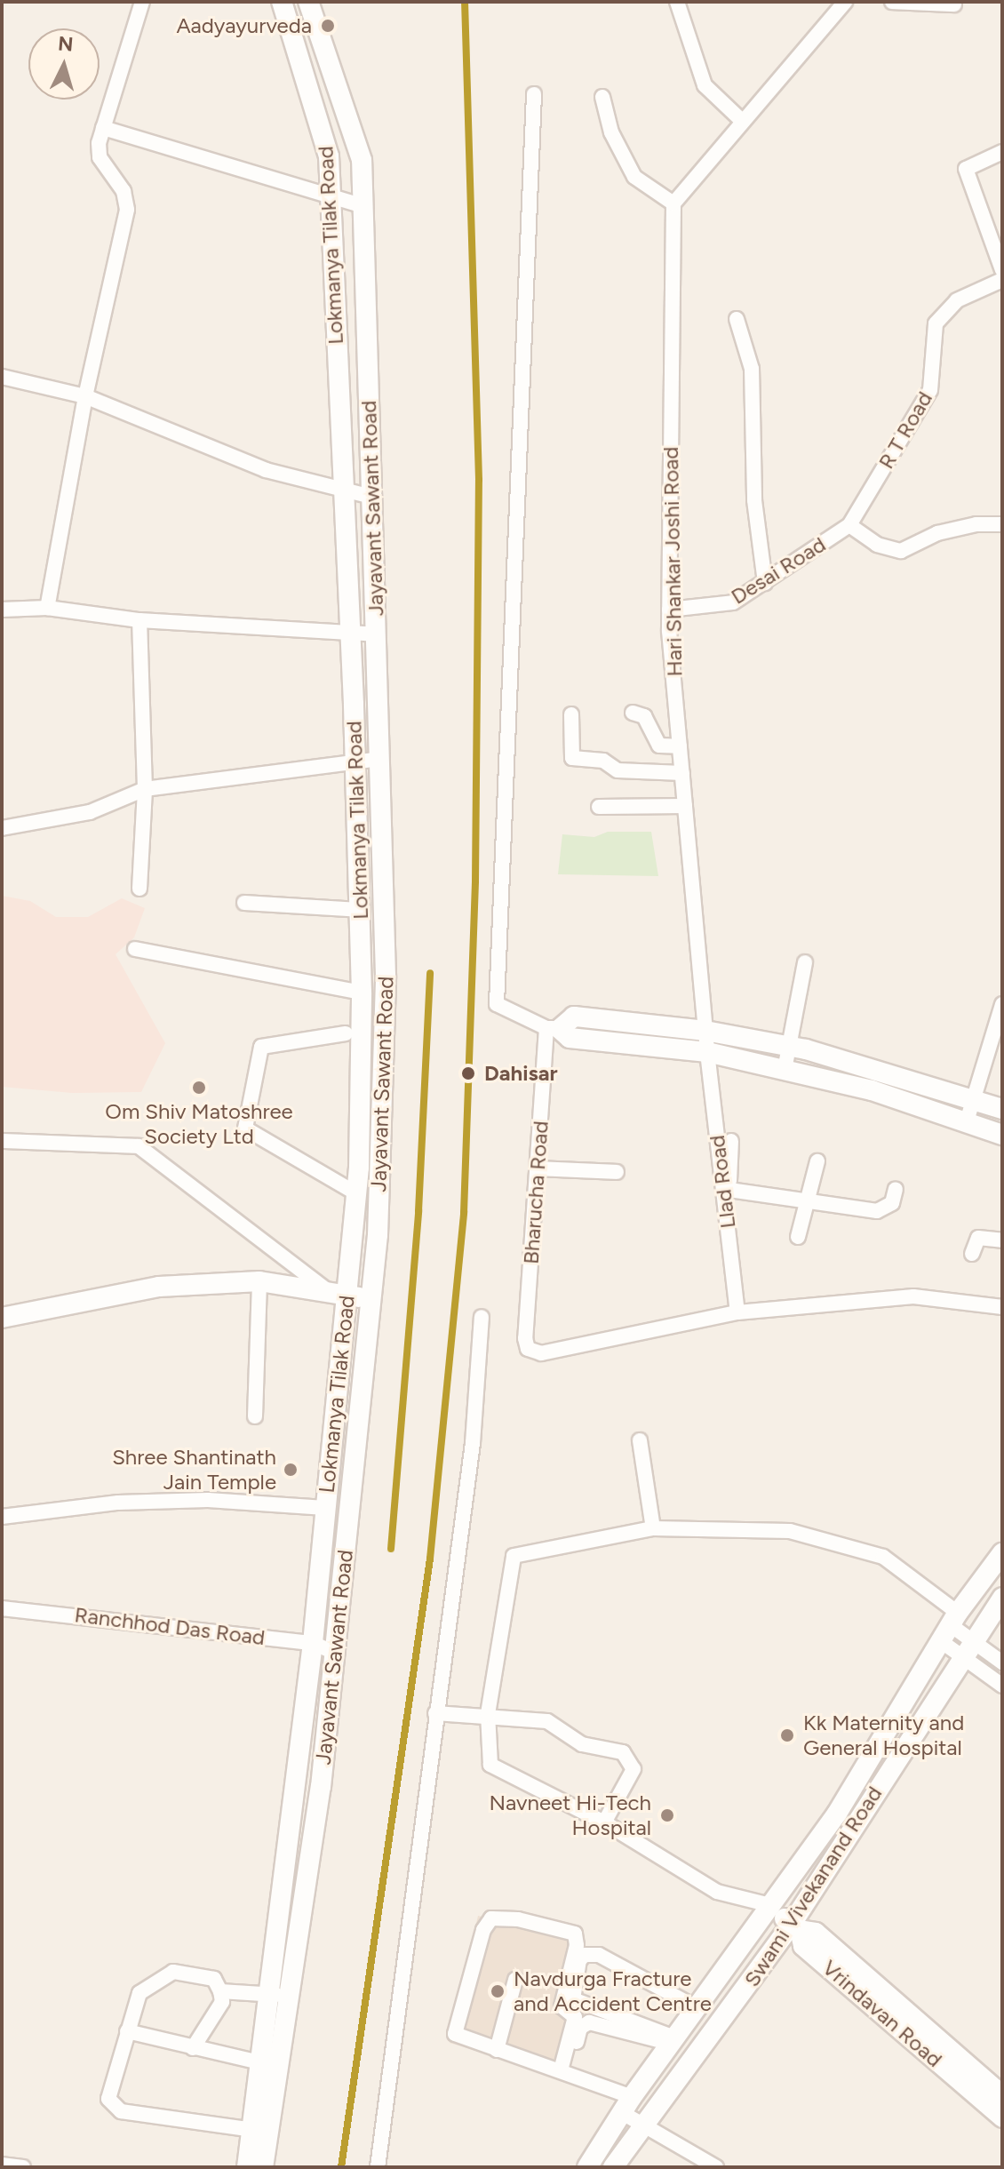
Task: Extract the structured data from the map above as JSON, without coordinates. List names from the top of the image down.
{
  "streets": {
    "street": [
      "Lokmanya Tilak Road",
      "R T Road",
      "Jayavant Sawant Road",
      "Hari Shankar Joshi Road",
      "Desai Road",
      "Llad Road",
      "Bharucha Road",
      "Ranchhod Das Road",
      "Swami Vivekanand Road",
      "Vrindavan Road"
    ]
  },
  "crossings": [
    ["Lokmanya Tilak Road", "Jayavant Sawant Road"],
    ["Lokmanya Tilak Road", "Ranchhod Das Road"],
    ["R T Road", "Desai Road"],
    ["Jayavant Sawant Road", "Ranchhod Das Road"],
    ["Hari Shankar Joshi Road", "Desai Road"],
    ["Hari Shankar Joshi Road", "Llad Road"],
    ["Llad Road", "Bharucha Road"],
    ["Swami Vivekanand Road", "Vrindavan Road"]
  ],
  "places": [
    "Aadyayurveda",
    "Dahisar",
    "Om Shiv Matoshree Society Ltd",
    "Shree Shantinath Jain Temple",
    "Kk Maternity and General Hospital",
    "Navneet Hi-Tech Hospital",
    "Navdurga Fracture and Accident Centre"
  ],
  "north": "top"
}
